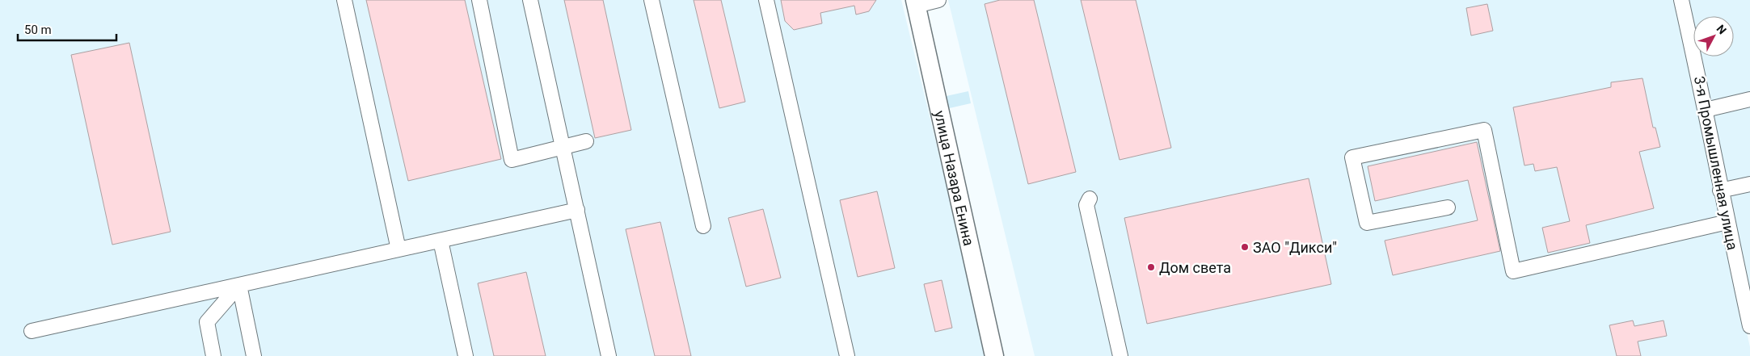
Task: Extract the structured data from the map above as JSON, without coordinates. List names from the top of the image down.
{
  "streets": {
    "main road": ["улица Назара Енина"],
    "street": ["3-я Промышленная улица"]
  },
  "places": ["ЗАО \"Дикси\"", "Дом света"],
  "scale_bar": "50 m",
  "north": "top right"
}
